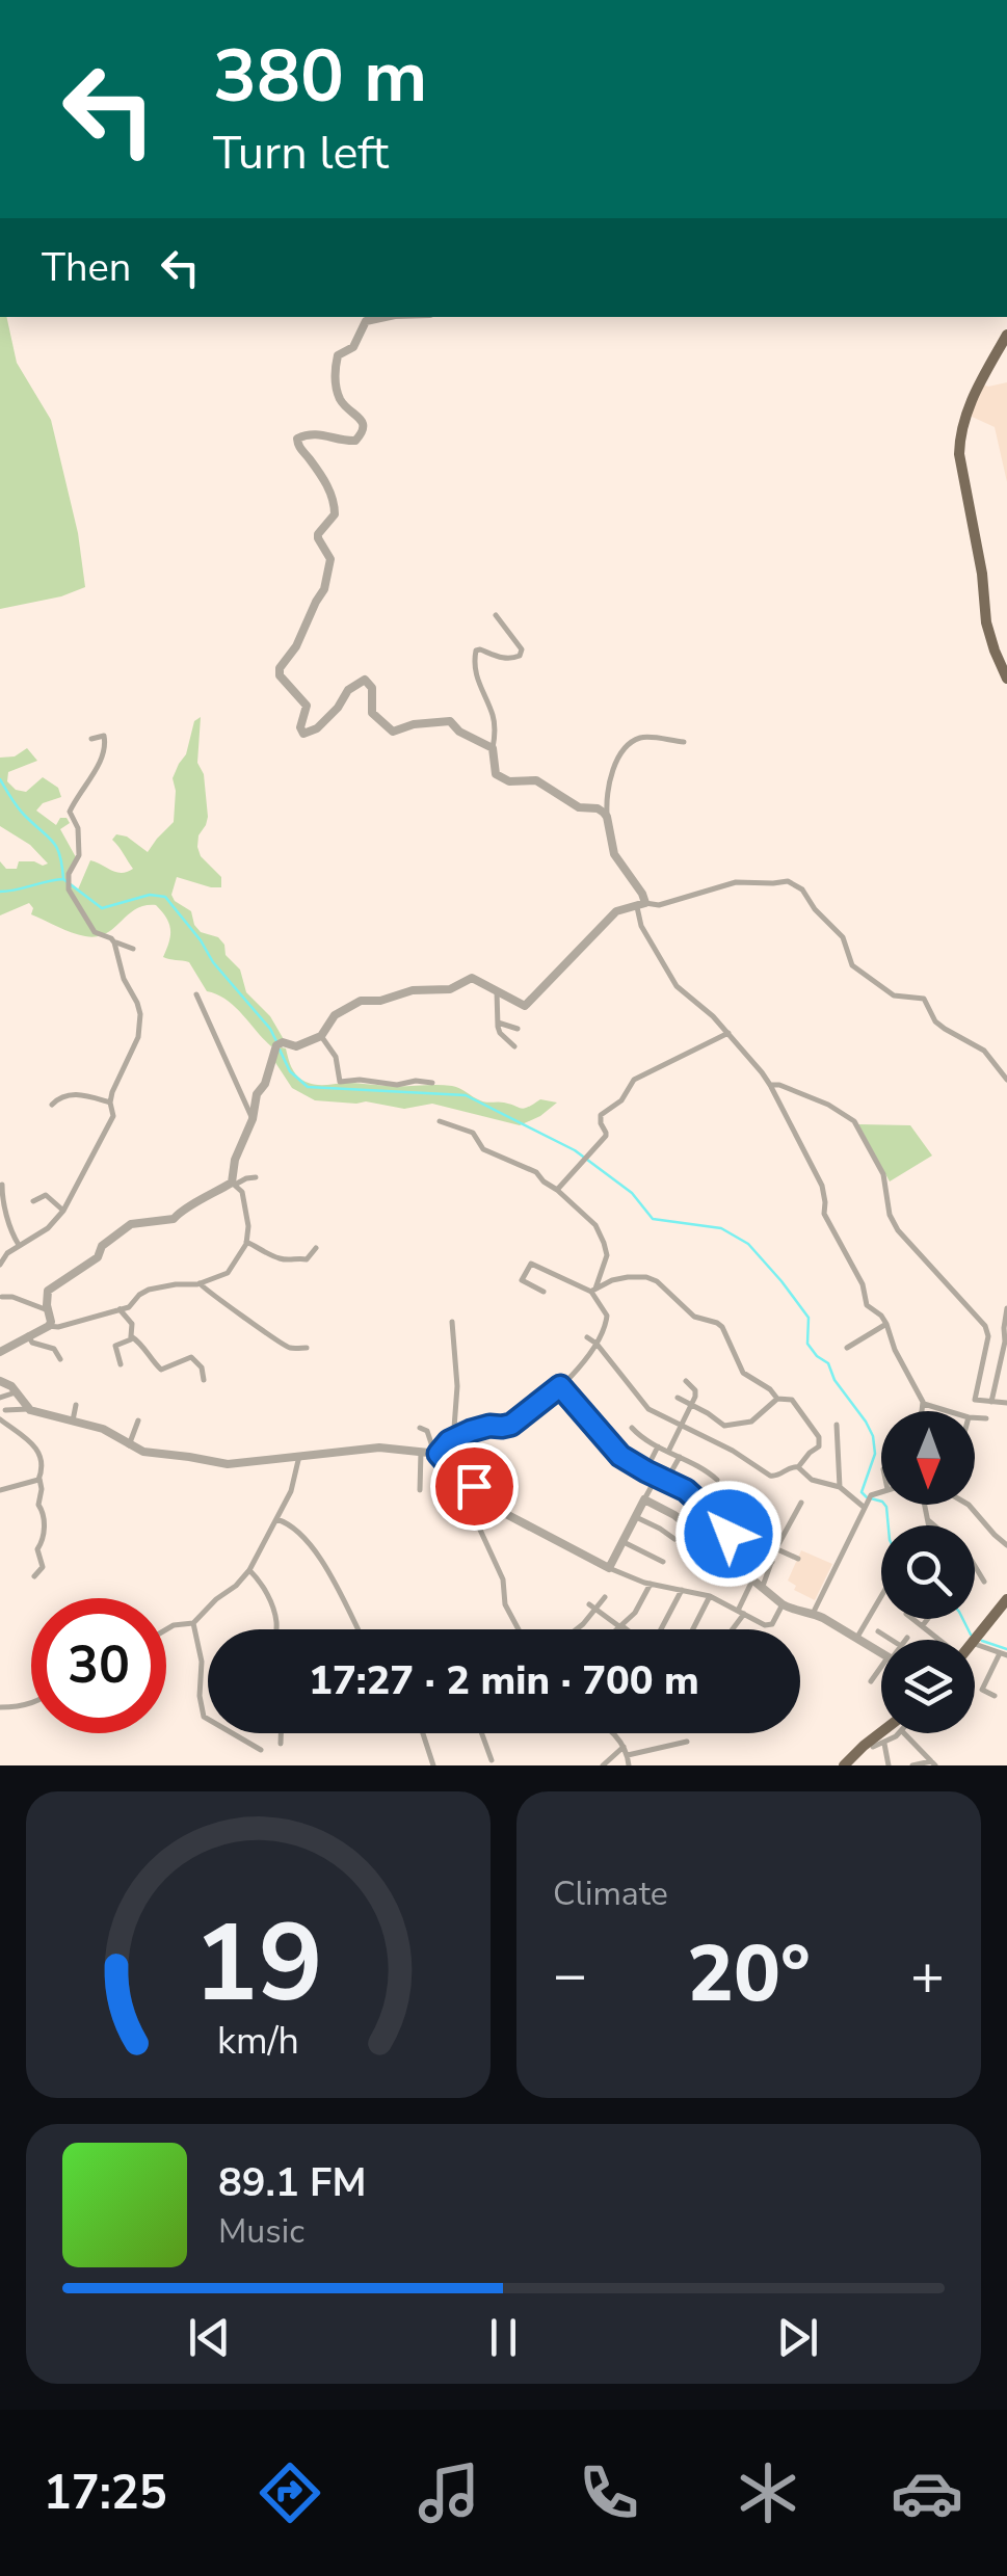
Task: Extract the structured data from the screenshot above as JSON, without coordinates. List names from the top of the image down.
{
  "north": "bottom",
  "page": {
    "turn": ["380 m", "Turn left"],
    "then": "Then",
    "limit": "30",
    "trip": "17:27 · 2 min · 700 m",
    "tile": "Climate",
    "heat": ["−", "20°", "+"],
    "song": ["89.1 FM", "Music"],
    "tabs": "17:25",
    "gauge": ["19", "km/h"]
  }
}
